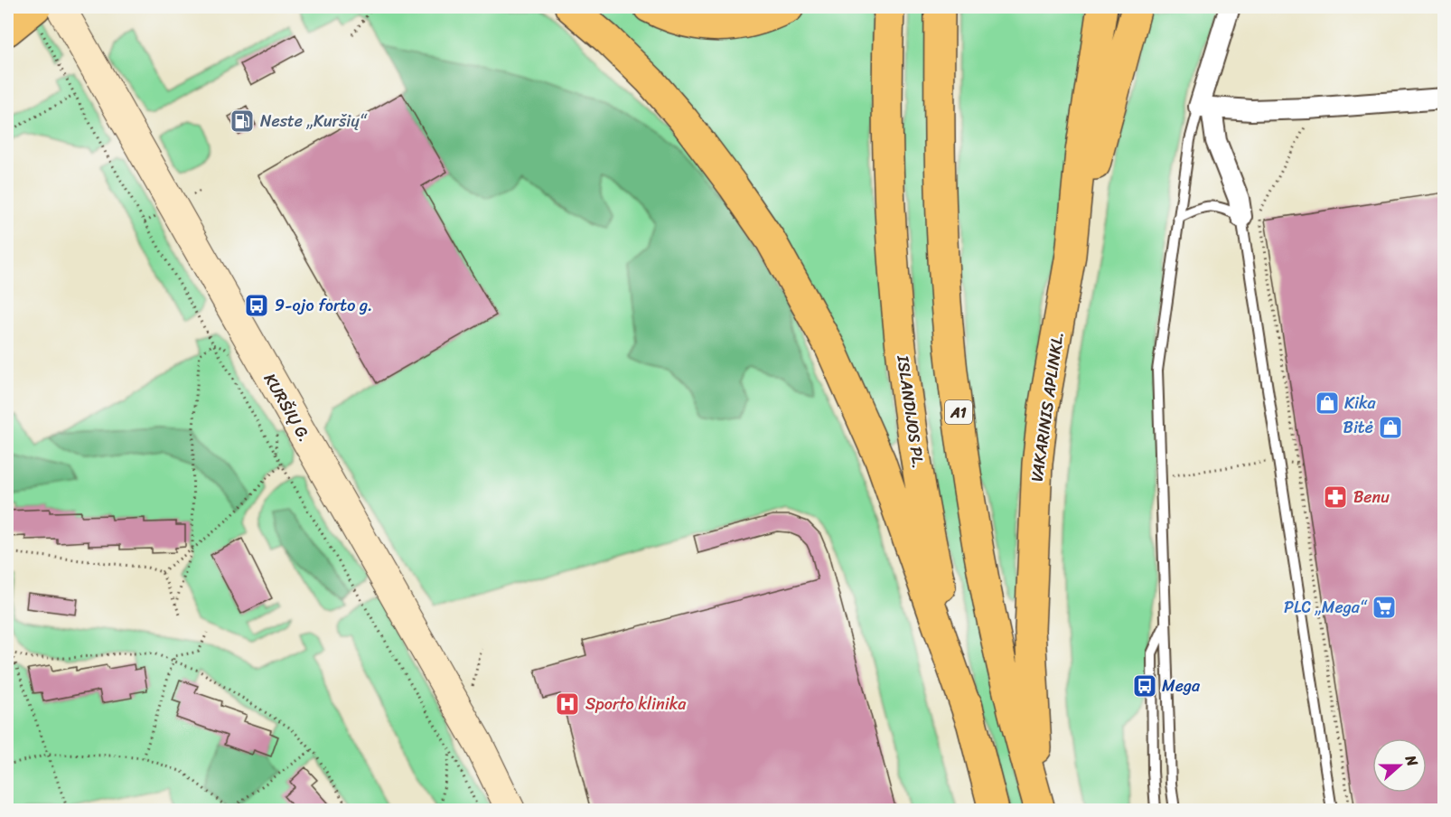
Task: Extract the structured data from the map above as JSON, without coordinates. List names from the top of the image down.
{
  "streets": {
    "main road": [
      "VAKARINIS APLINKL.",
      "KURŠIŲ G.",
      "ISLANDIJOS PL.",
      "A1"
    ]
  },
  "crossings": [
    ["VAKARINIS APLINKL.", "A1"]
  ],
  "places": {
    "fuel station": ["Neste „Kuršių“"],
    "bus stop": ["9-ojo forto g.", "Mega"],
    "shop": ["Kika", "Bitė"],
    "pharmacy": ["Benu"],
    "supermarket": ["PLC „Mega“"],
    "hospital": ["Sporto klinika"]
  },
  "north": "right"
}
